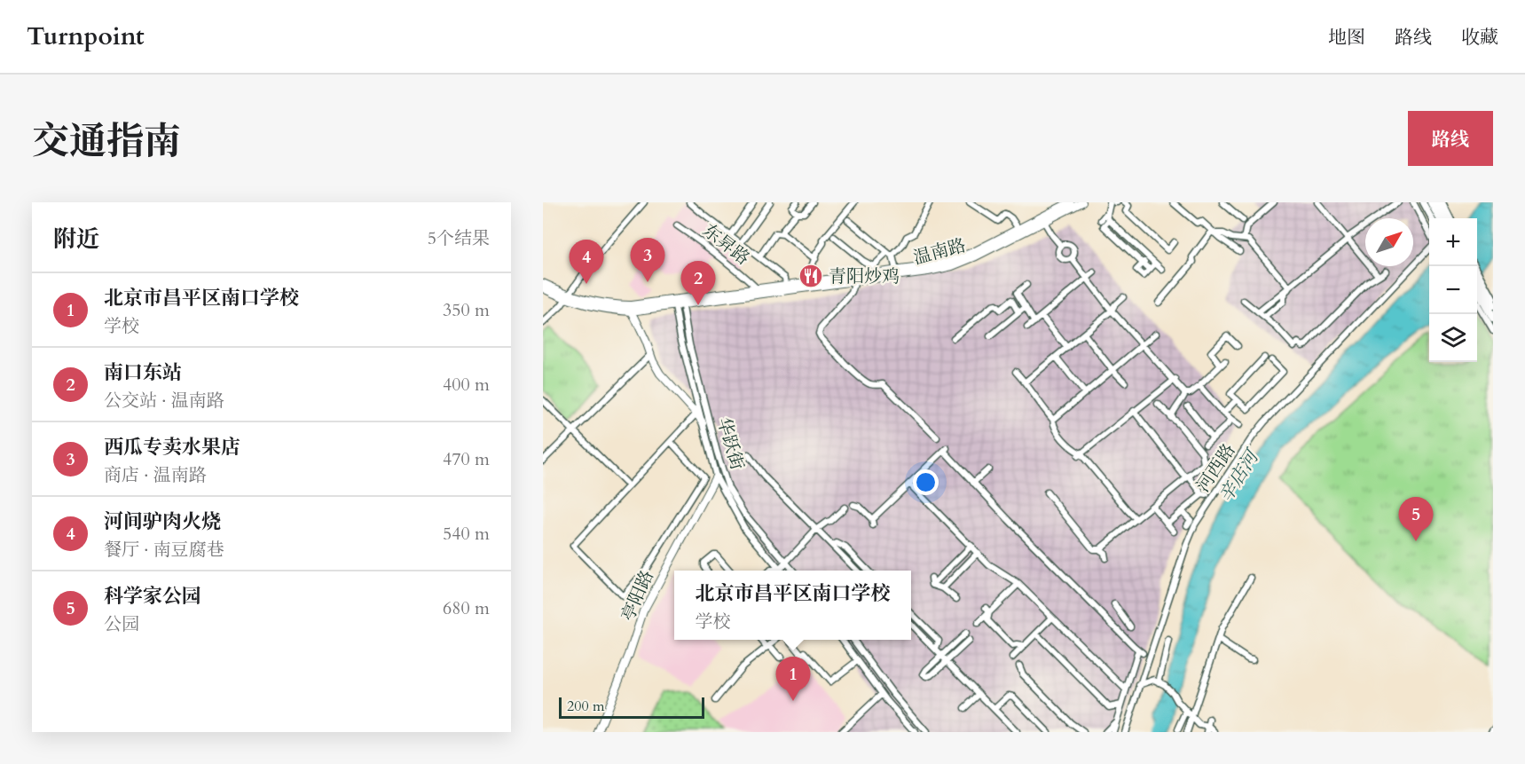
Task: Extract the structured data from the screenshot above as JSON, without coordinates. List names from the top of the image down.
{
  "streets": {
    "main road": ["温南路", "亭阳路"],
    "street": ["东昇路", "华跃街", "河西路"]
  },
  "crossings": [
    ["东昇路", "温南路"],
    ["温南路", "华跃街"],
    ["华跃街", "亭阳路"]
  ],
  "water": ["辛店河"],
  "places": {
    "restaurant": ["青阳炒鸡"]
  },
  "scale_bar": "200 m",
  "north": "top right",
  "page": {
    "header": "Turnpoint",
    "nav": ["地图", "路线", "收藏"],
    "title": "交通指南",
    "buttons": "路线",
    "heading": ["附近", "5个结果"],
    "map_buttons": ["+", "−"],
    "pins": [
      "3",
      "4",
      "2",
      "5",
      "1"
    ],
    "list": [
      {
        "mark": "1",
        "name": "北京市昌平区南口学校",
        "note": "学校",
        "value": "350 m"
      },
      {
        "mark": "2",
        "name": "南口东站",
        "note": "公交站 · 温南路",
        "value": "400 m"
      },
      {
        "mark": "3",
        "name": "西瓜专卖水果店",
        "note": "商店 · 温南路",
        "value": "470 m"
      },
      {
        "mark": "4",
        "name": "河间驴肉火烧",
        "note": "餐厅 · 南豆腐巷",
        "value": "540 m"
      },
      {
        "mark": "5",
        "name": "科学家公园",
        "note": "公园",
        "value": "680 m"
      }
    ],
    "popup": ["北京市昌平区南口学校", "学校"],
    "scale": "200 m"
  }
}
